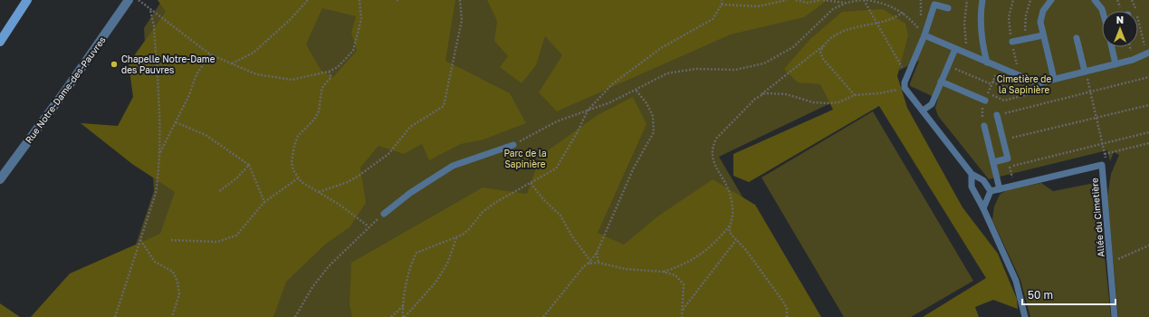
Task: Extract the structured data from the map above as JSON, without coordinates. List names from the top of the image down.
{
  "streets": {
    "street": ["Rue Notre-Dame-des-Pauvres"],
    "lane": ["Allée du Cimetière"]
  },
  "parks": ["Cimetière de la Sapinière", "Parc de la Sapinière"],
  "places": ["Chapelle Notre-Dame des Pauvres"],
  "scale_bar": "50 m",
  "north": "top"
}
